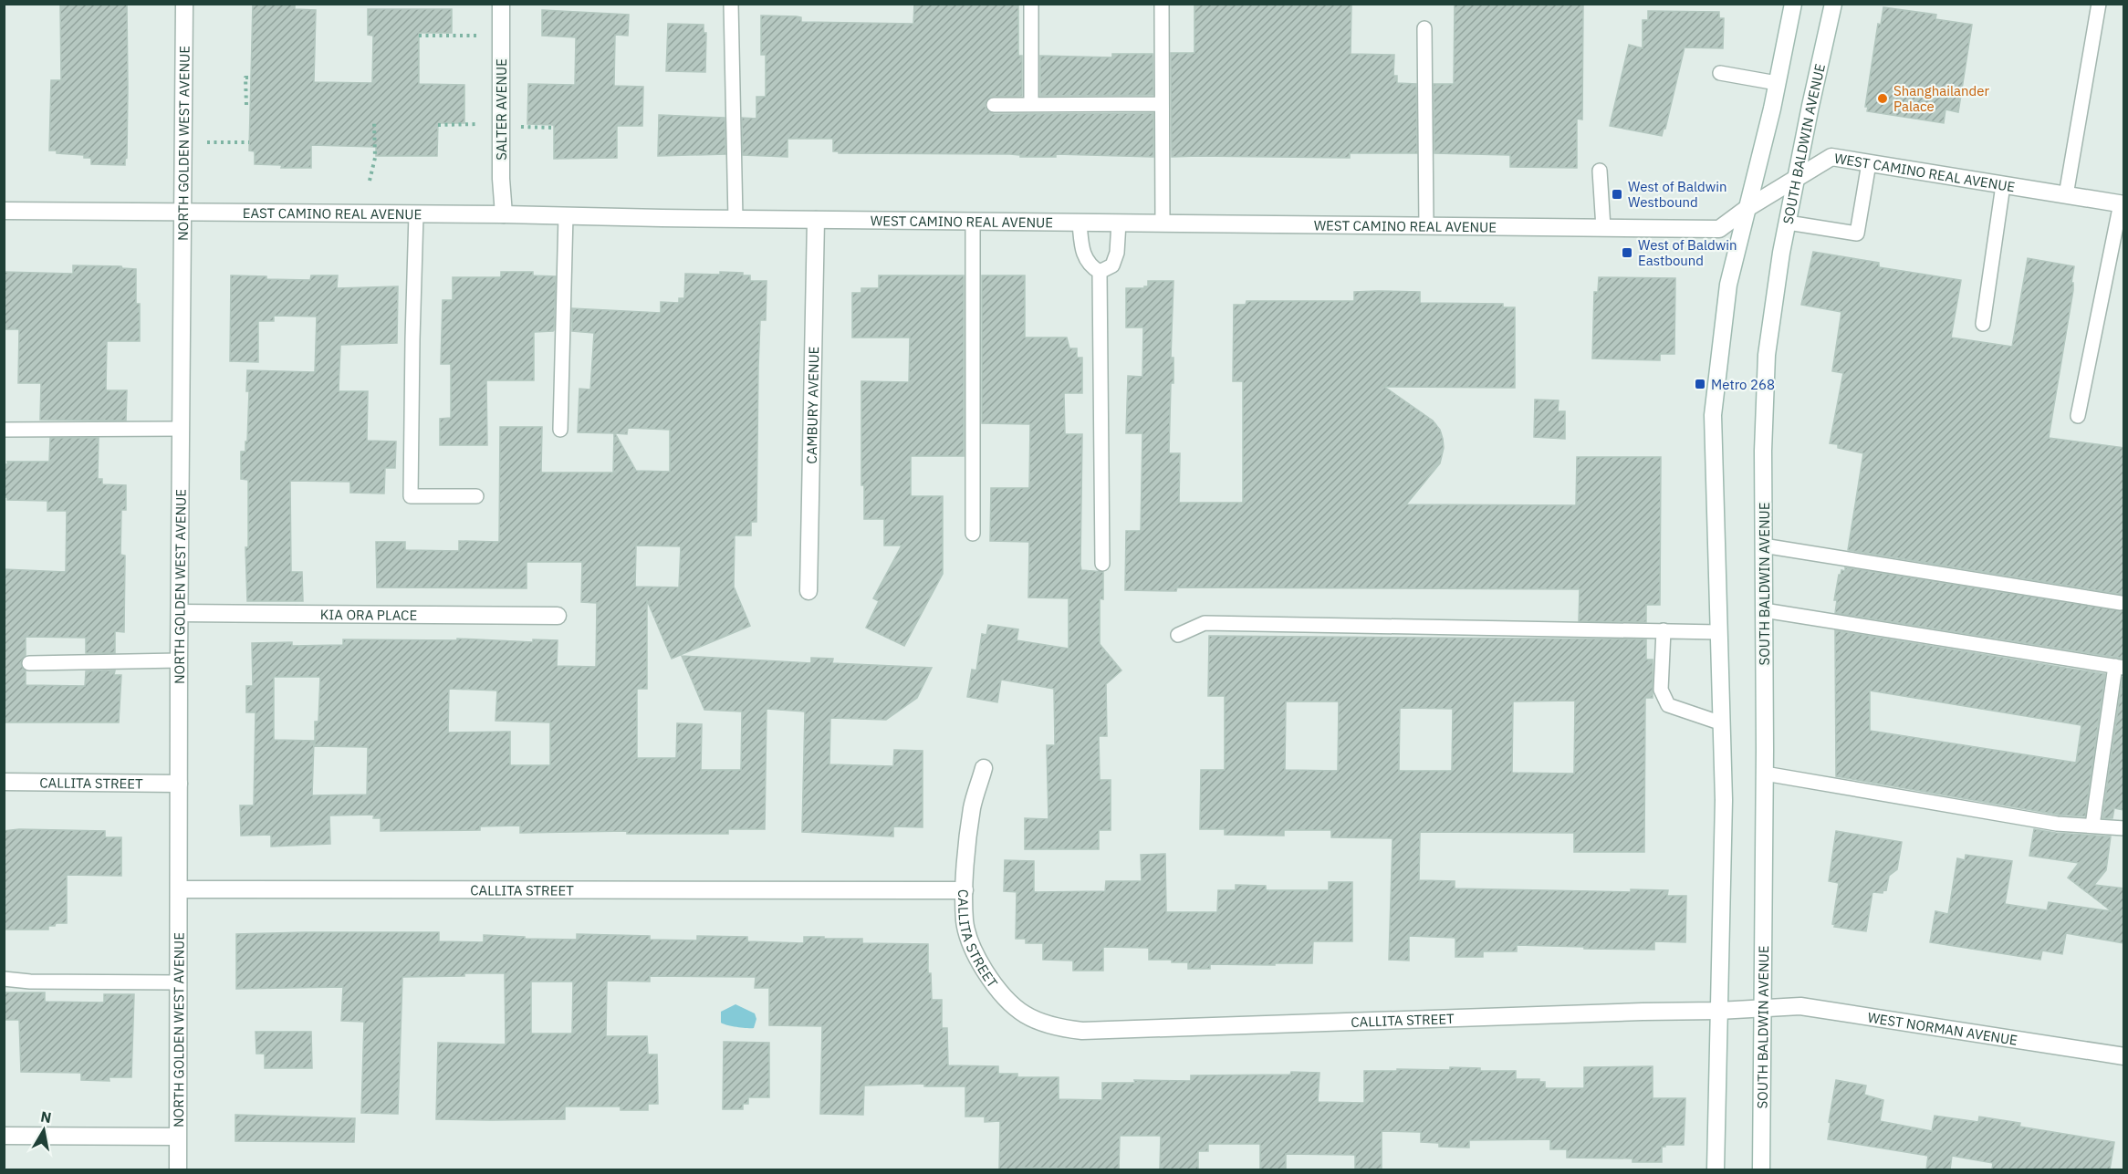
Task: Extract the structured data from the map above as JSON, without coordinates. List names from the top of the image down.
{
  "streets": {
    "street": [
      "SALTER AVENUE",
      "NORTH GOLDEN WEST AVENUE",
      "SOUTH BALDWIN AVENUE",
      "WEST CAMINO REAL AVENUE",
      "EAST CAMINO REAL AVENUE",
      "CAMBURY AVENUE",
      "KIA ORA PLACE",
      "CALLITA STREET",
      "WEST NORMAN AVENUE"
    ]
  },
  "crossings": [
    ["SALTER AVENUE", "EAST CAMINO REAL AVENUE"],
    ["NORTH GOLDEN WEST AVENUE", "EAST CAMINO REAL AVENUE"],
    ["NORTH GOLDEN WEST AVENUE", "KIA ORA PLACE"],
    ["NORTH GOLDEN WEST AVENUE", "CALLITA STREET"],
    ["SOUTH BALDWIN AVENUE", "WEST CAMINO REAL AVENUE"],
    ["SOUTH BALDWIN AVENUE", "CALLITA STREET"],
    ["SOUTH BALDWIN AVENUE", "WEST NORMAN AVENUE"],
    ["WEST CAMINO REAL AVENUE", "EAST CAMINO REAL AVENUE"],
    ["WEST CAMINO REAL AVENUE", "CAMBURY AVENUE"],
    ["CALLITA STREET", "WEST NORMAN AVENUE"]
  ],
  "places": {
    "other": ["Shanghailander Palace"],
    "transit": ["West of Baldwin Westbound", "West of Baldwin Eastbound", "Metro 268"]
  },
  "north": "top"
}
